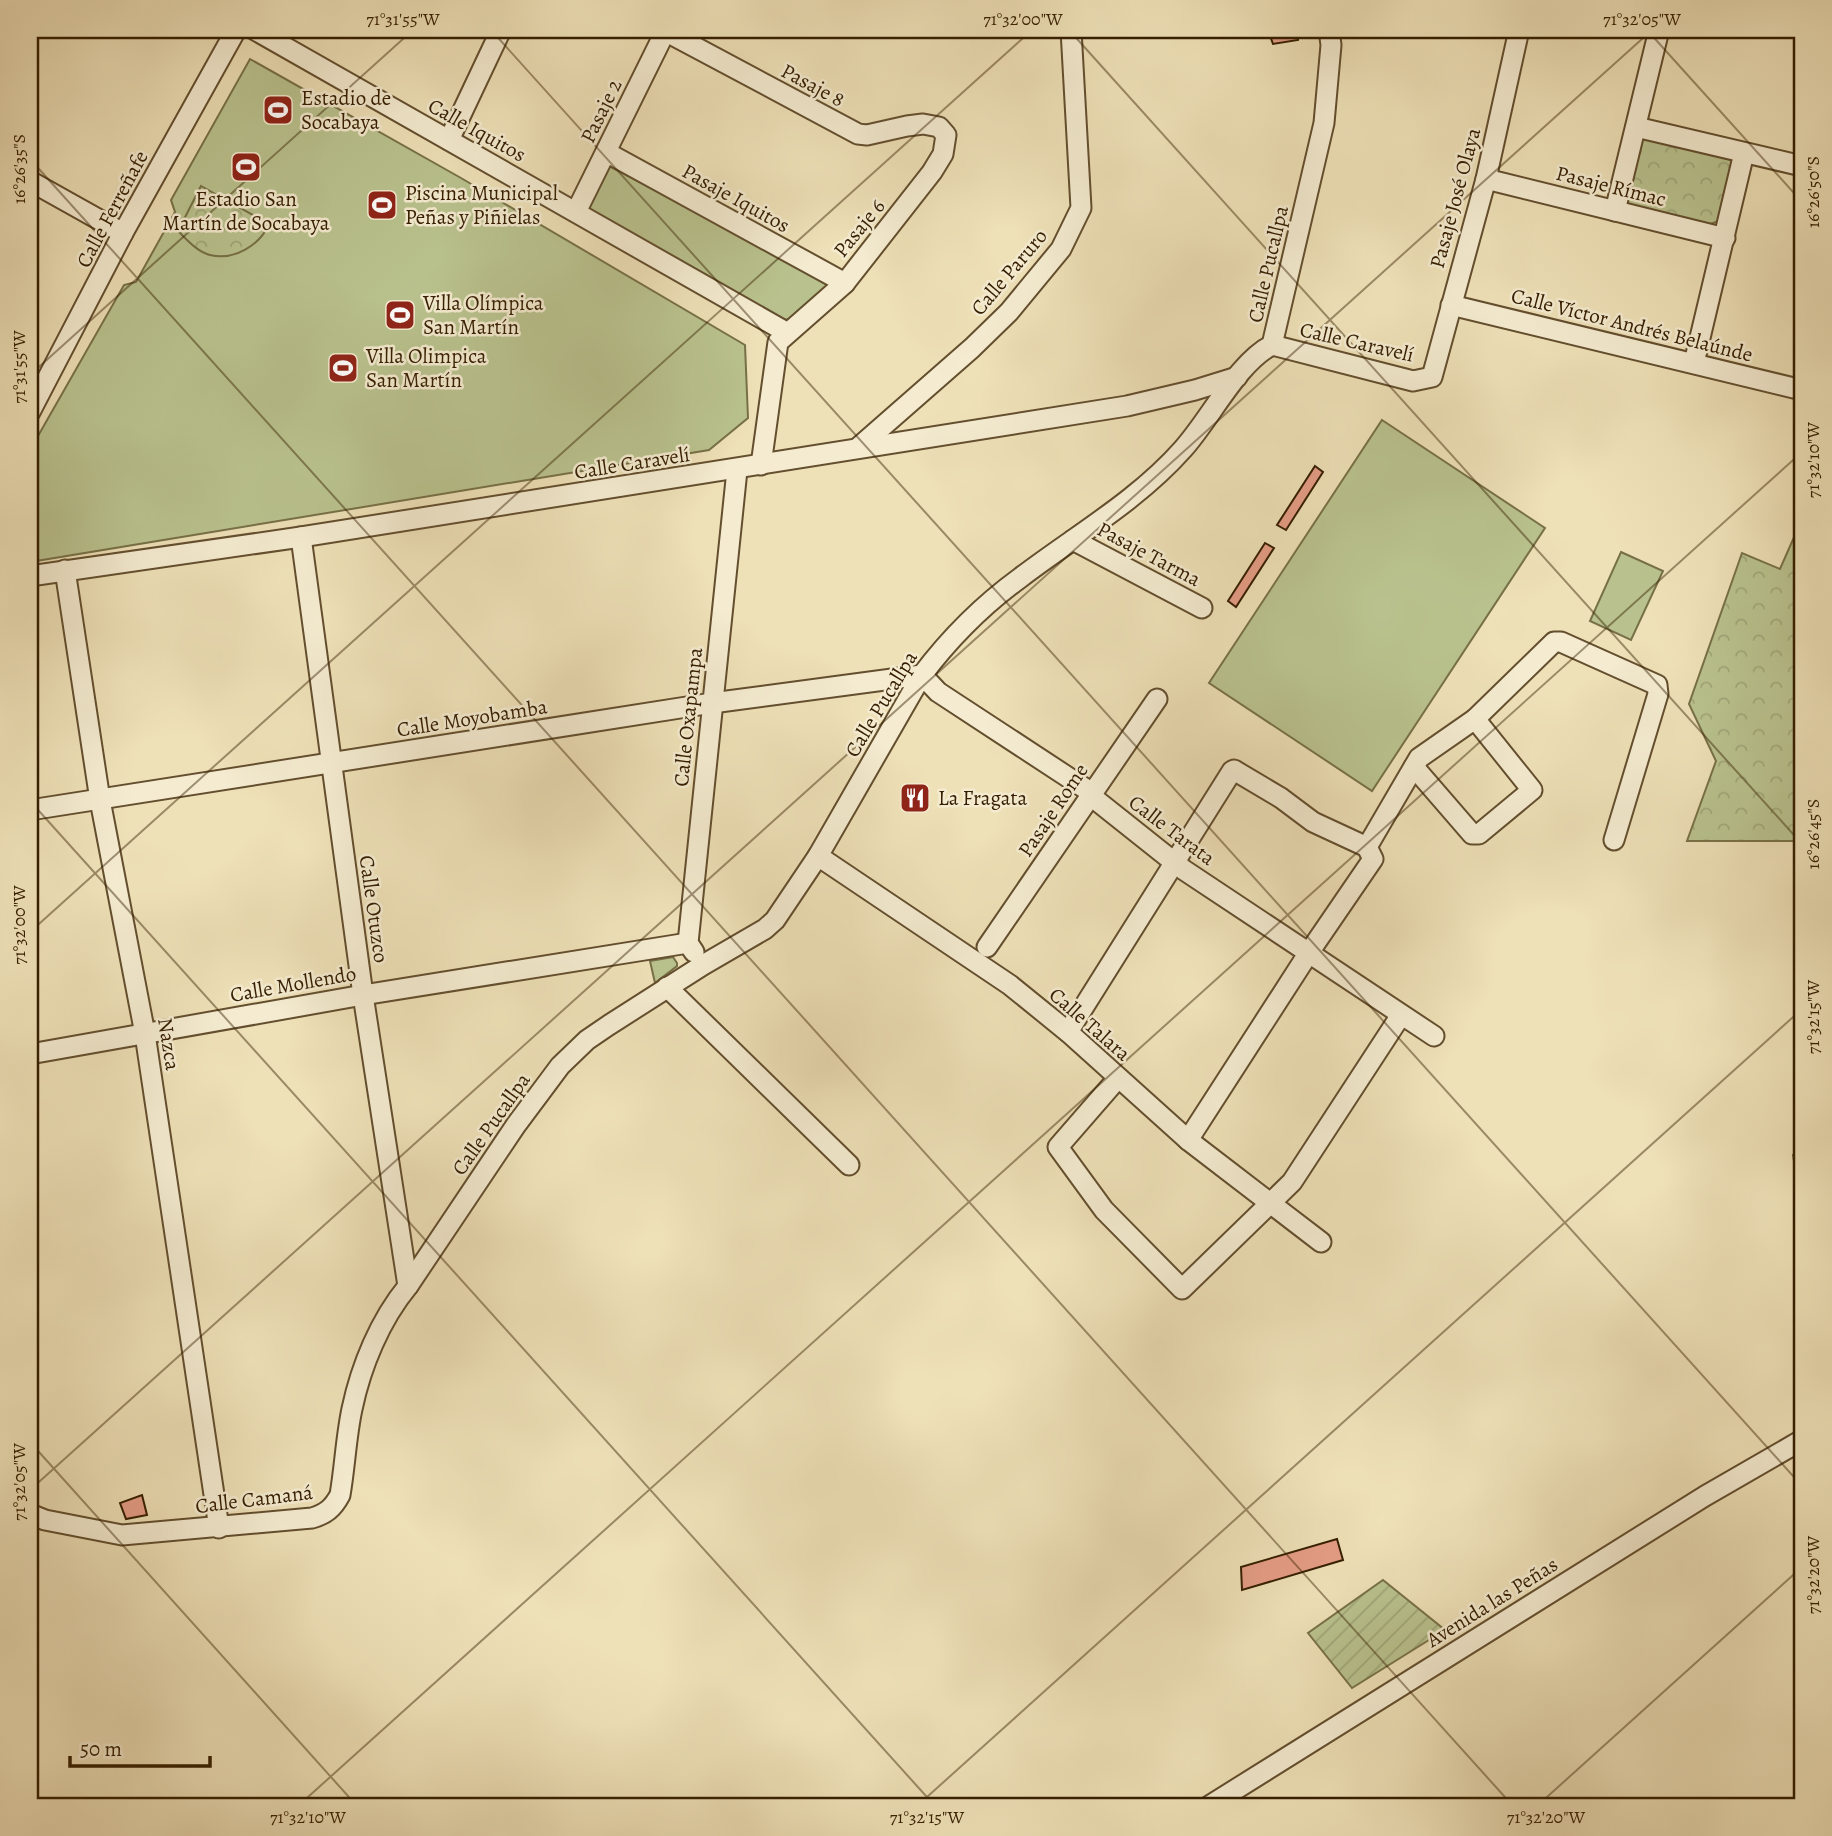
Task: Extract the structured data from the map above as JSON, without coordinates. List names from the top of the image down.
{
  "streets": {
    "street": [
      "Pasaje 8",
      "Pasaje 2",
      "Calle Iquitos",
      "Pasaje Rímac",
      "Pasaje Iquitos",
      "Pasaje José Olaya",
      "Calle Ferreñafe",
      "Pasaje 6",
      "Calle Pucallpa",
      "Calle Paruro",
      "Calle Víctor Andrés Belaúnde",
      "Calle Caravelí",
      "Pasaje Tarma",
      "Calle Oxapampa",
      "Calle Moyobamba",
      "Pasaje Rome",
      "Calle Tarata",
      "Calle Otuzco",
      "Calle Mollendo",
      "Calle Talara",
      "Nazca",
      "Calle Camaná",
      "Avenida las Peñas"
    ]
  },
  "crossings": [
    ["Pasaje 8", "Pasaje 2"],
    ["Pasaje 8", "Pasaje 6"],
    ["Pasaje 2", "Calle Iquitos"],
    ["Pasaje 2", "Pasaje Iquitos"],
    ["Calle Iquitos", "Pasaje 6"],
    ["Pasaje Rímac", "Pasaje José Olaya"],
    ["Pasaje Iquitos", "Pasaje 6"],
    ["Pasaje José Olaya", "Calle Víctor Andrés Belaúnde"],
    ["Pasaje José Olaya", "Calle Caravelí"],
    ["Calle Pucallpa", "Calle Caravelí"],
    ["Calle Pucallpa", "Pasaje Tarma"],
    ["Calle Pucallpa", "Calle Moyobamba"],
    ["Calle Pucallpa", "Calle Tarata"],
    ["Calle Pucallpa", "Calle Otuzco"],
    ["Calle Pucallpa", "Calle Talara"],
    ["Calle Pucallpa", "Calle Camaná"],
    ["Calle Paruro", "Calle Caravelí"],
    ["Calle Caravelí", "Calle Oxapampa"],
    ["Calle Caravelí", "Calle Otuzco"],
    ["Calle Caravelí", "Nazca"],
    ["Calle Oxapampa", "Calle Moyobamba"],
    ["Calle Oxapampa", "Calle Mollendo"],
    ["Calle Moyobamba", "Calle Tarata"],
    ["Calle Moyobamba", "Calle Otuzco"],
    ["Calle Moyobamba", "Nazca"],
    ["Pasaje Rome", "Calle Tarata"],
    ["Calle Otuzco", "Calle Mollendo"],
    ["Calle Otuzco", "Calle Camaná"],
    ["Calle Mollendo", "Nazca"],
    ["Nazca", "Calle Camaná"]
  ],
  "places": {
    "sports": [
      "Estadio de Socabaya",
      "Estadio San Martín de Socabaya",
      "Piscina Municipal Peñas y Piñielas",
      "Villa Olímpica San Martín",
      "Villa Olimpica San Martín"
    ],
    "restaurant": ["La Fragata"]
  },
  "scale_bar": "50 m",
  "coordinates": [
    "71°31'55\"W",
    "71°32'00\"W",
    "71°32'05\"W",
    "16°26'35\"S",
    "16°26'50\"S",
    "71°32'10\"W",
    "16°26'45\"S",
    "71°32'15\"W",
    "71°32'20\"W"
  ]
}
